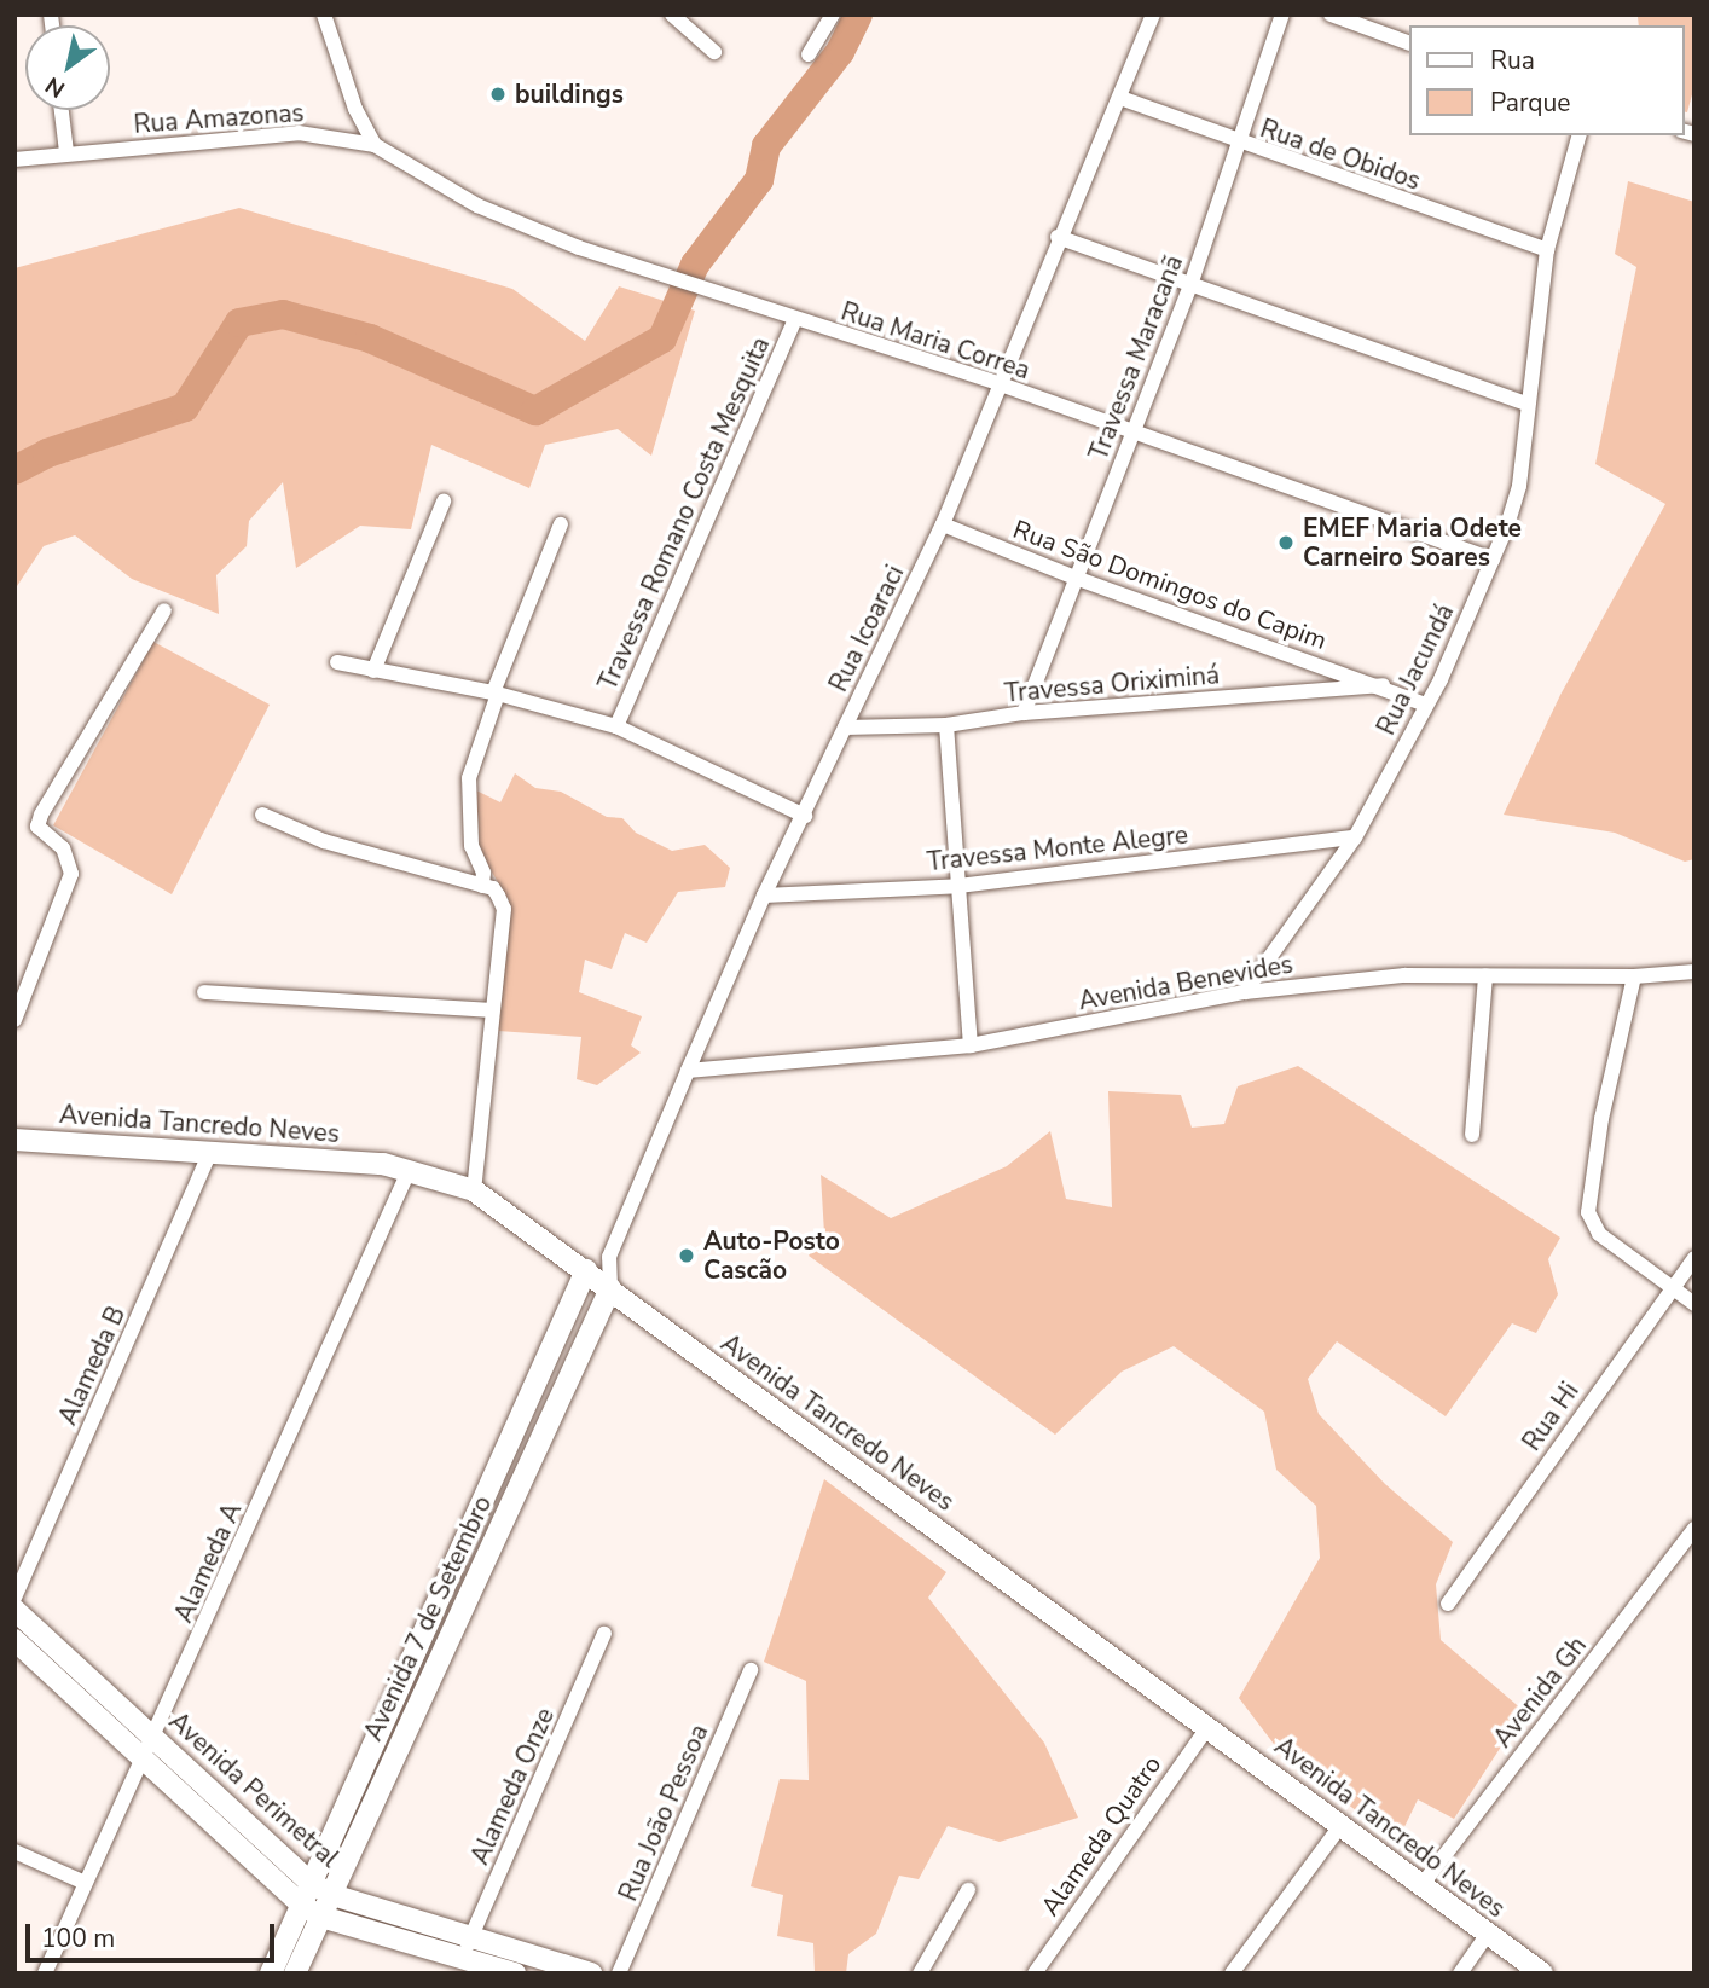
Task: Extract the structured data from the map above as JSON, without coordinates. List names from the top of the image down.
{
  "streets": {
    "street": [
      "Rua Amazonas",
      "Rua de Obidos",
      "Rua Maria Correa",
      "Travessa Maracanã",
      "Travessa Romano Costa Mesquita",
      "Rua São Domingos do Capim",
      "Rua Icoaraci",
      "Rua Jacundá",
      "Travessa Oriximiná",
      "Travessa Monte Alegre",
      "Avenida Benevides",
      "Avenida Tancredo Neves",
      "Alameda B",
      "Rua Hi",
      "Alameda A",
      "Avenida 7 de Setembro",
      "Avenida Gh",
      "Alameda Onze",
      "Avenida Perimetral",
      "Rua João Pessoa",
      "Alameda Quatro"
    ]
  },
  "crossings": [
    ["Rua Amazonas", "Rua Maria Correa"],
    ["Rua de Obidos", "Travessa Maracanã"],
    ["Rua de Obidos", "Rua Icoaraci"],
    ["Rua de Obidos", "Rua Jacundá"],
    ["Rua Maria Correa", "Travessa Maracanã"],
    ["Rua Maria Correa", "Travessa Romano Costa Mesquita"],
    ["Rua Maria Correa", "Rua Icoaraci"],
    ["Rua Maria Correa", "Rua Jacundá"],
    ["Travessa Maracanã", "Rua São Domingos do Capim"],
    ["Travessa Maracanã", "Travessa Oriximiná"],
    ["Rua São Domingos do Capim", "Rua Icoaraci"],
    ["Rua São Domingos do Capim", "Rua Jacundá"],
    ["Rua São Domingos do Capim", "Travessa Oriximiná"],
    ["Rua Icoaraci", "Travessa Oriximiná"],
    ["Rua Icoaraci", "Travessa Monte Alegre"],
    ["Rua Icoaraci", "Avenida Benevides"],
    ["Rua Icoaraci", "Avenida Tancredo Neves"],
    ["Rua Icoaraci", "Avenida 7 de Setembro"],
    ["Rua Jacundá", "Travessa Monte Alegre"],
    ["Rua Jacundá", "Avenida Benevides"],
    ["Avenida Tancredo Neves", "Alameda B"],
    ["Avenida Tancredo Neves", "Alameda A"],
    ["Avenida Tancredo Neves", "Avenida 7 de Setembro"],
    ["Avenida Tancredo Neves", "Avenida Gh"],
    ["Avenida Tancredo Neves", "Alameda Quatro"],
    ["Alameda A", "Avenida Perimetral"],
    ["Avenida 7 de Setembro", "Avenida Perimetral"],
    ["Alameda Onze", "Avenida Perimetral"]
  ],
  "places": ["buildings", "EMEF Maria Odete Carneiro Soares", "Auto-Posto Cascão"],
  "legend": ["Rua", "Parque"],
  "scale_bar": "100 m",
  "north": "bottom left"
}
